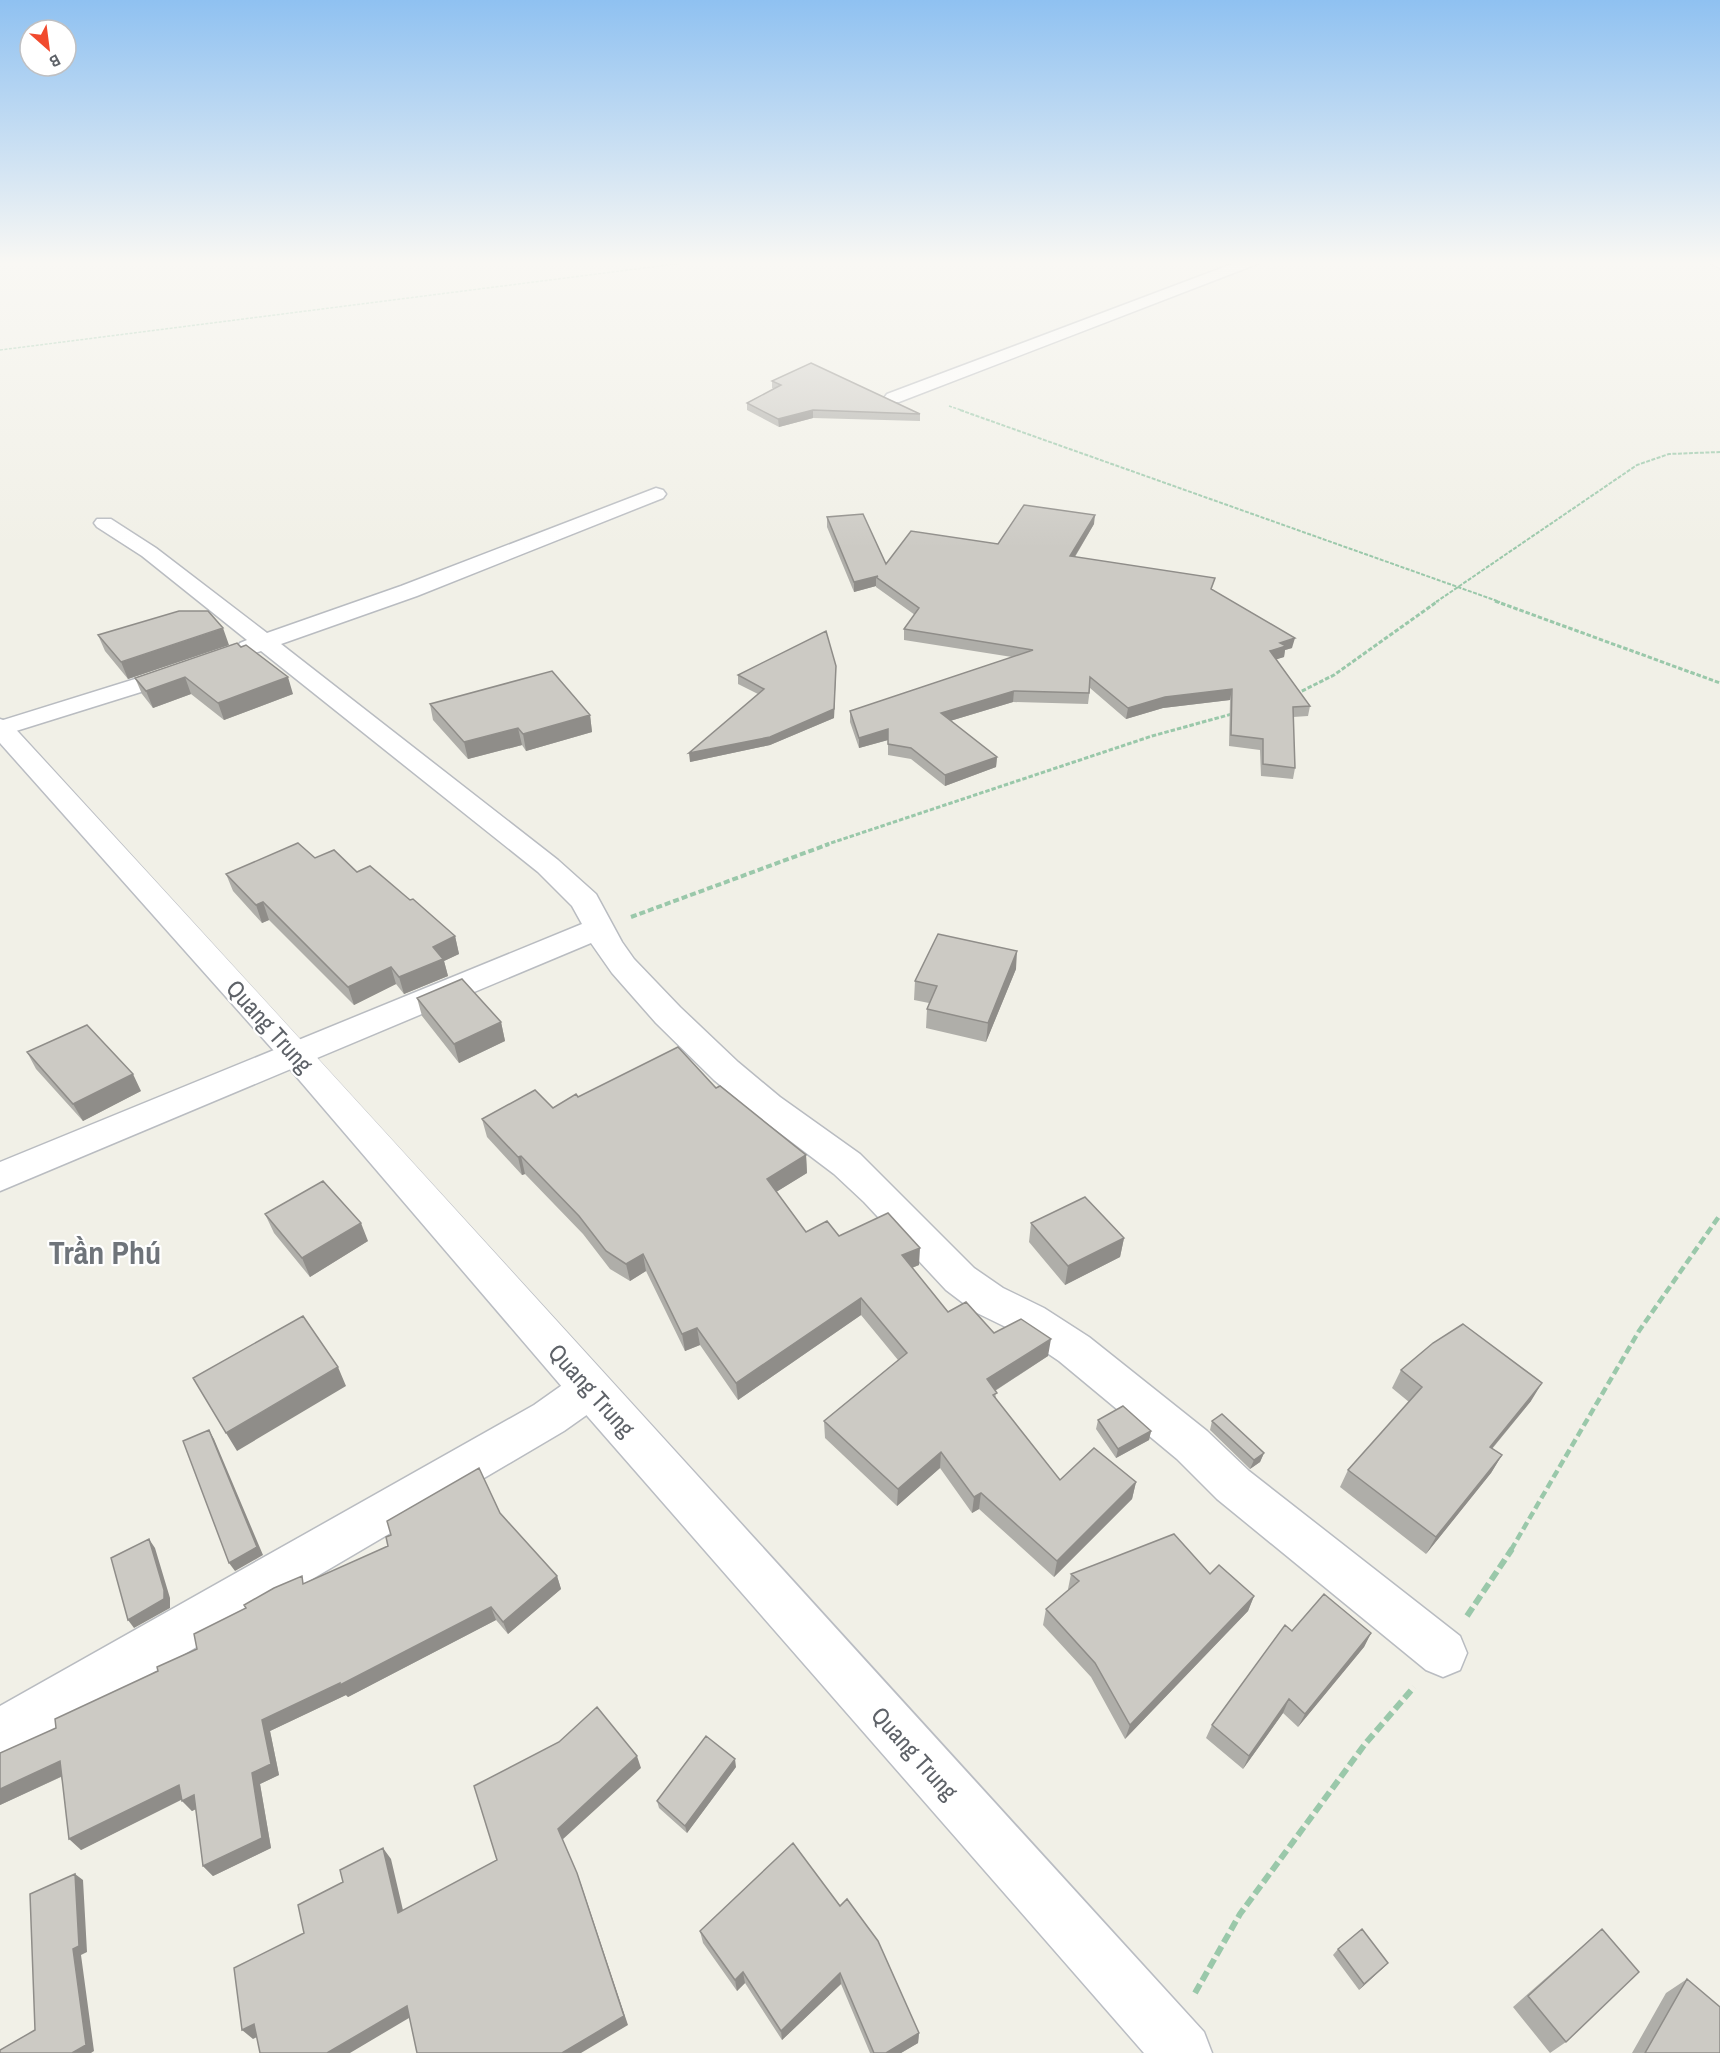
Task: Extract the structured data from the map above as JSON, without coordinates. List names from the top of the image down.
{
  "streets": {
    "street": ["Quang Trung"]
  },
  "districts": ["Trần Phú"],
  "north": "bottom right"
}
